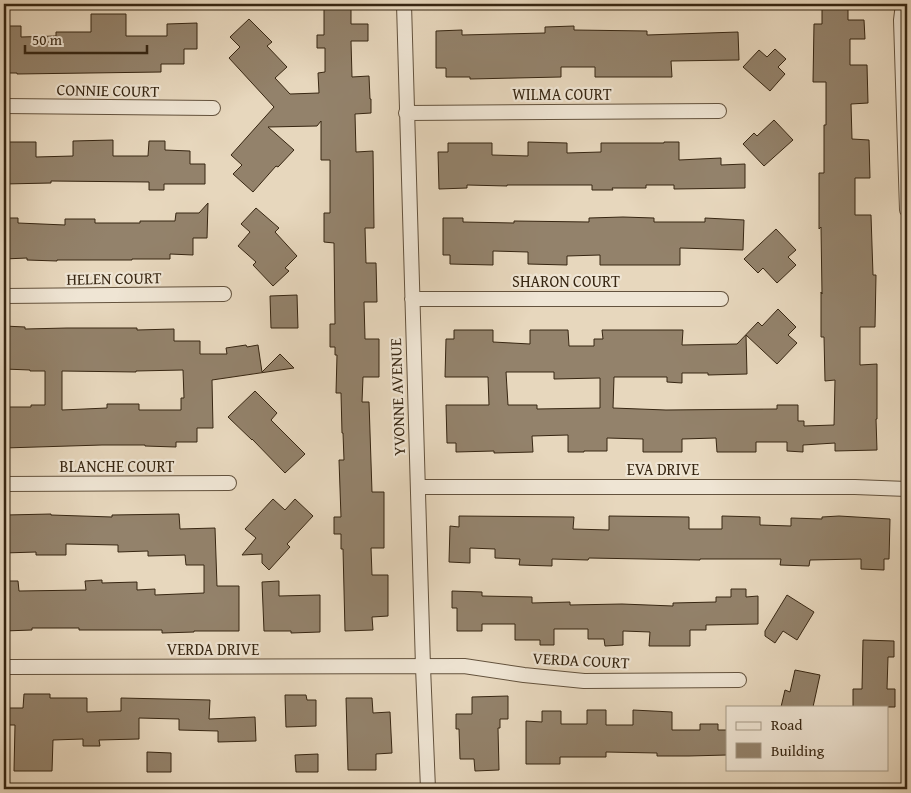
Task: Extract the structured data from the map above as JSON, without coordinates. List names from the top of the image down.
{
  "streets": {
    "street": [
      "CONNIE COURT",
      "WILMA COURT",
      "HELEN COURT",
      "SHARON COURT",
      "YVONNE AVENUE",
      "BLANCHE COURT",
      "EVA DRIVE",
      "VERDA DRIVE",
      "VERDA COURT"
    ]
  },
  "crossings": [
    ["WILMA COURT", "YVONNE AVENUE"],
    ["SHARON COURT", "YVONNE AVENUE"],
    ["YVONNE AVENUE", "EVA DRIVE"],
    ["YVONNE AVENUE", "VERDA DRIVE"],
    ["YVONNE AVENUE", "VERDA COURT"],
    ["VERDA DRIVE", "VERDA COURT"]
  ],
  "legend": ["Road", "Building"],
  "scale_bar": "50 m"
}
